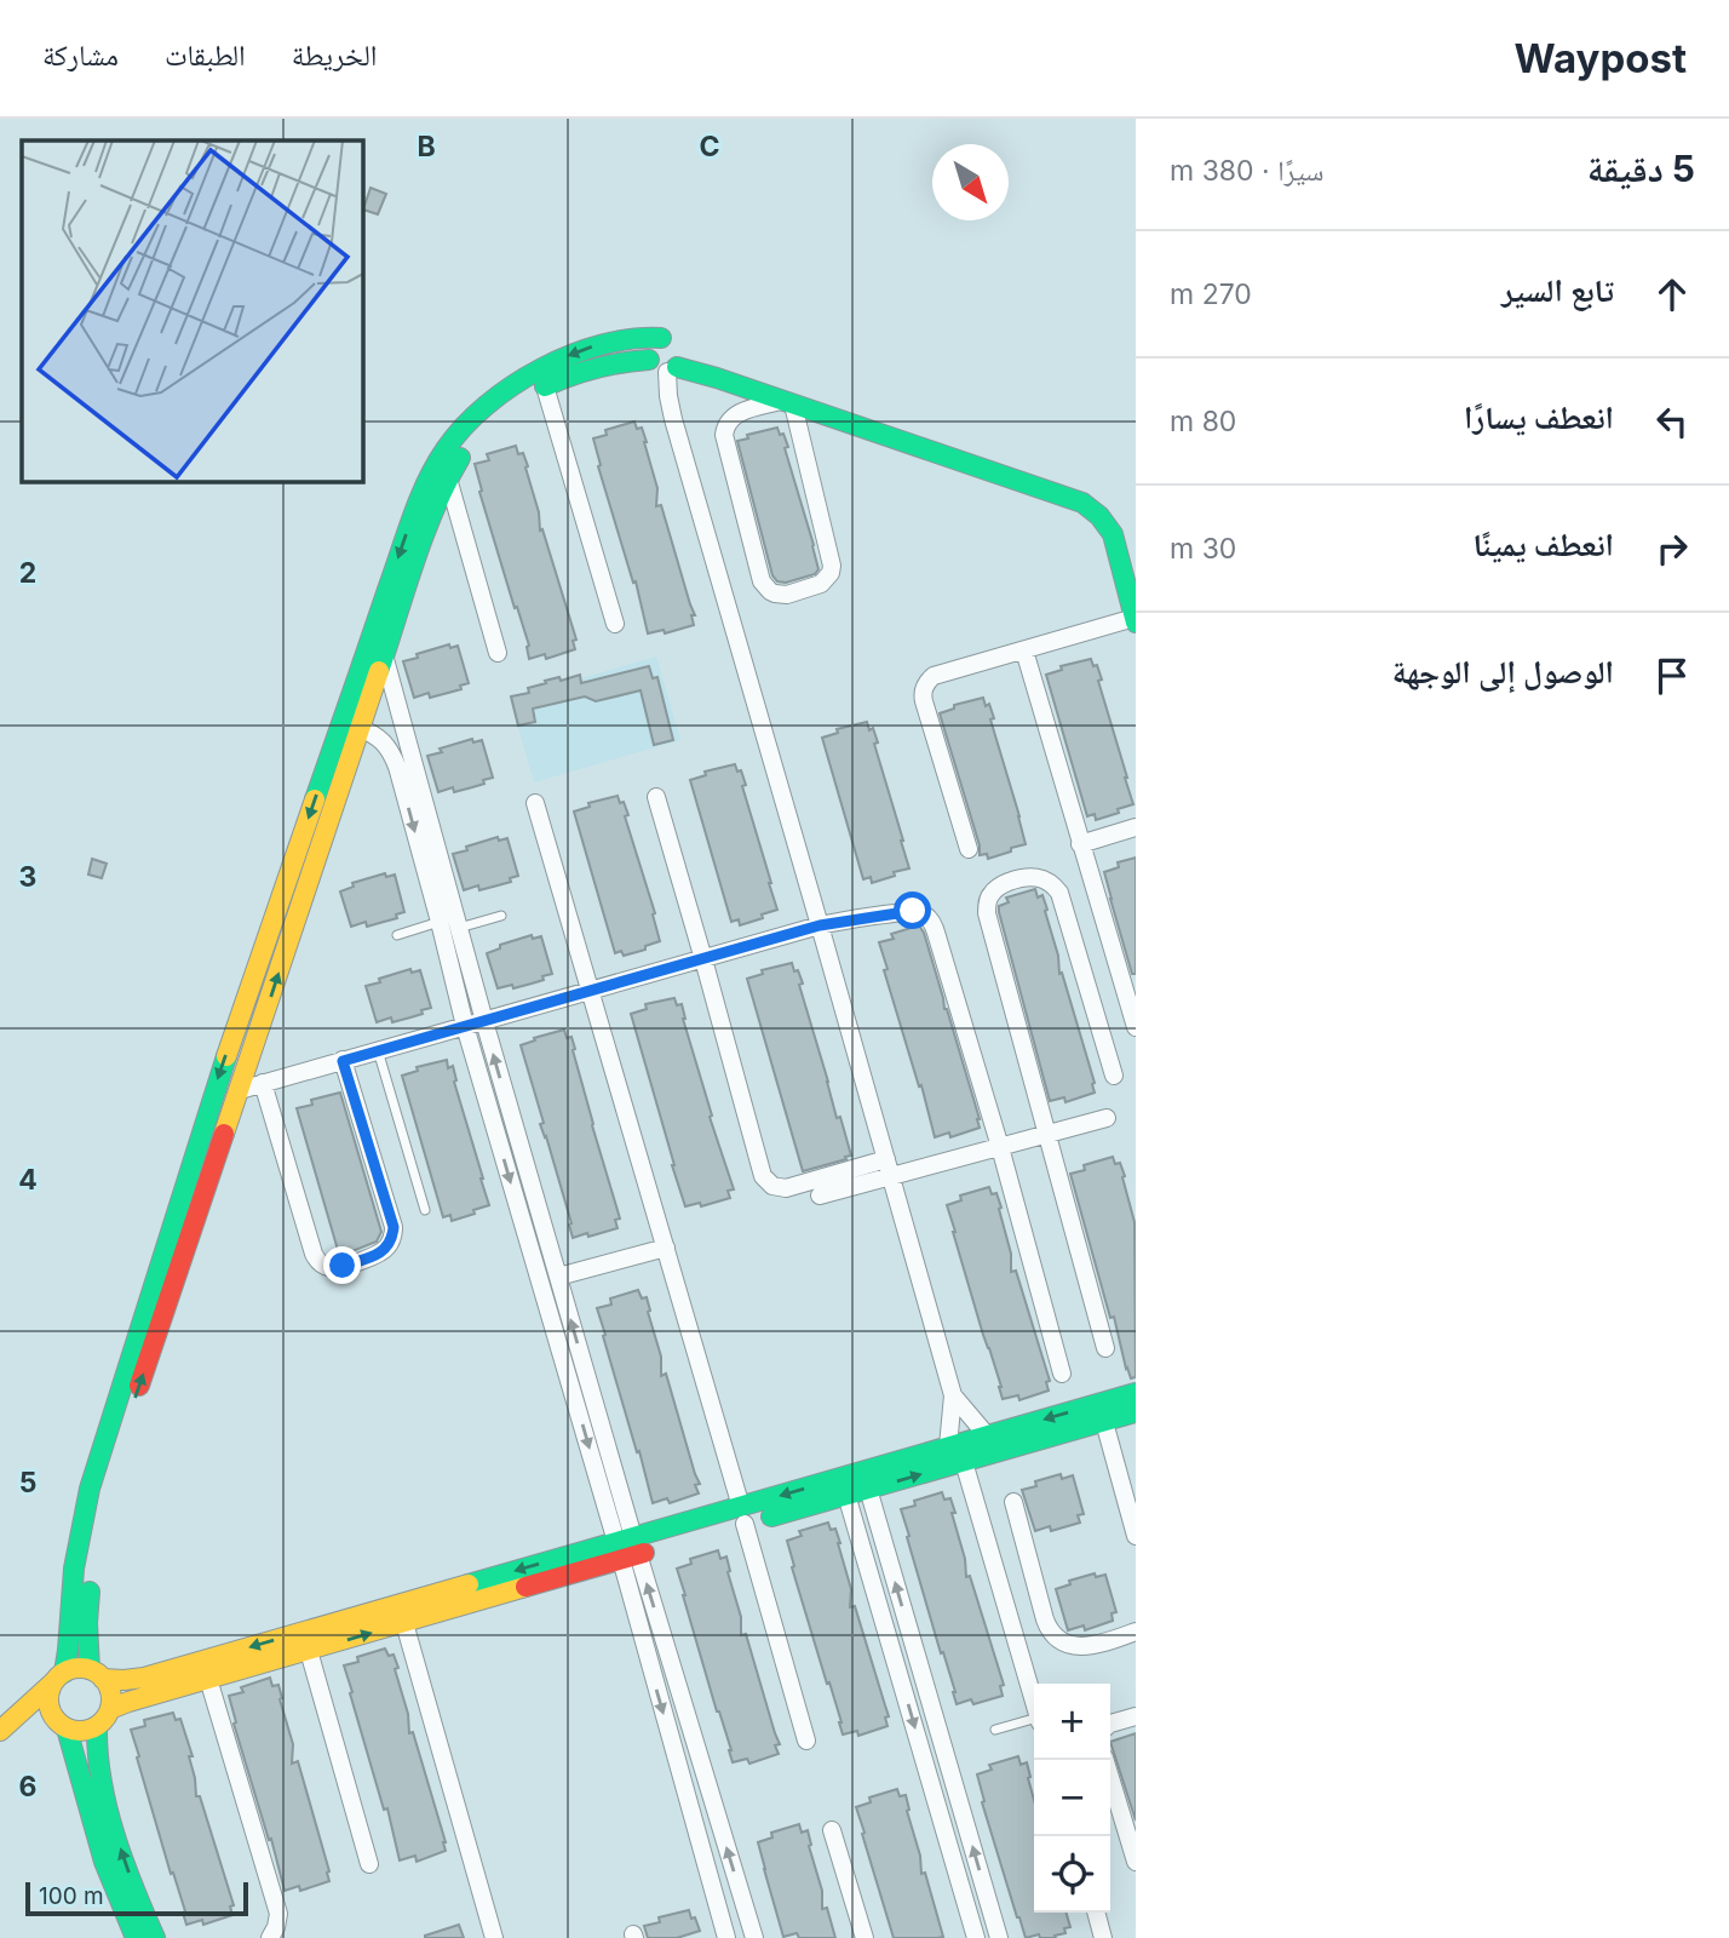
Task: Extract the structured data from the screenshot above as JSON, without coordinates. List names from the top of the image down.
{
  "scale_bar": "100 m",
  "north": "bottom right",
  "page": {
    "header": "Waypost",
    "nav": ["الخريطة", "الطبقات", "مشاركة"],
    "heading": ["5 دقيقة", "سيرًا · 380 m"],
    "list": [
      ["تابع السير", "270 m"],
      ["انعطف يسارًا", "80 m"],
      ["انعطف يمينًا", "30 m"],
      "الوصول إلى الوجهة"
    ],
    "map_buttons": ["+", "−"],
    "scale": "100 m"
  },
  "grid": {
    "columns": ["B", "C"],
    "rows": [
      "2",
      "3",
      "4",
      "5",
      "6"
    ]
  }
}
